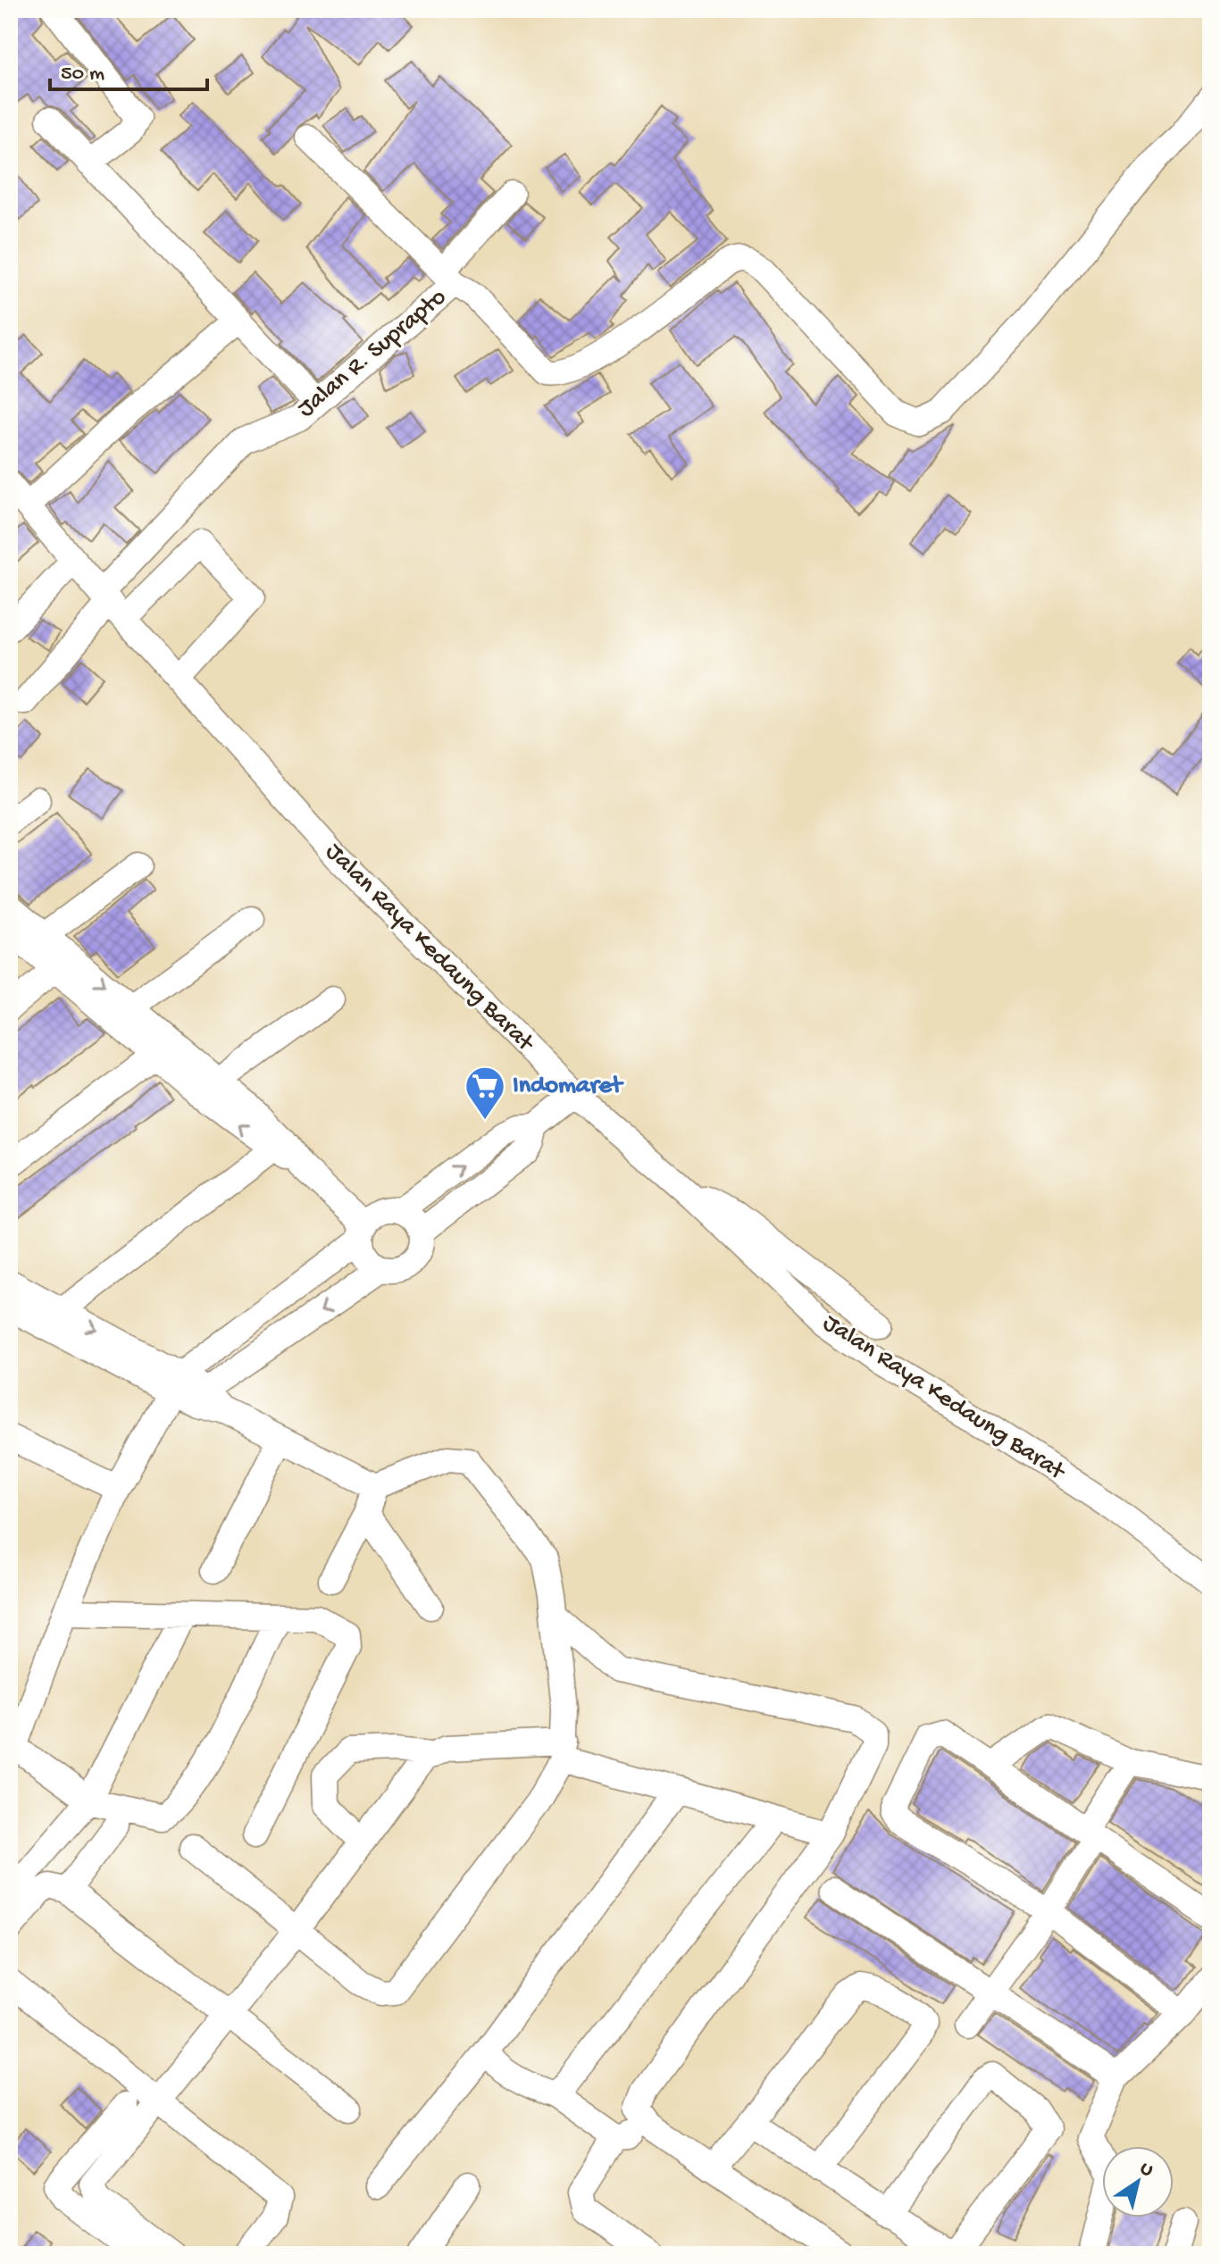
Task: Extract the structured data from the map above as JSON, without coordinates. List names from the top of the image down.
{
  "streets": {
    "street": ["Jalan R. Suprapto", "Jalan Raya Kedaung Barat"]
  },
  "crossings": [
    ["Jalan R. Suprapto", "Jalan Raya Kedaung Barat"]
  ],
  "places": {
    "supermarket": ["Indomaret"]
  },
  "scale_bar": "50 m",
  "north": "top right"
}
